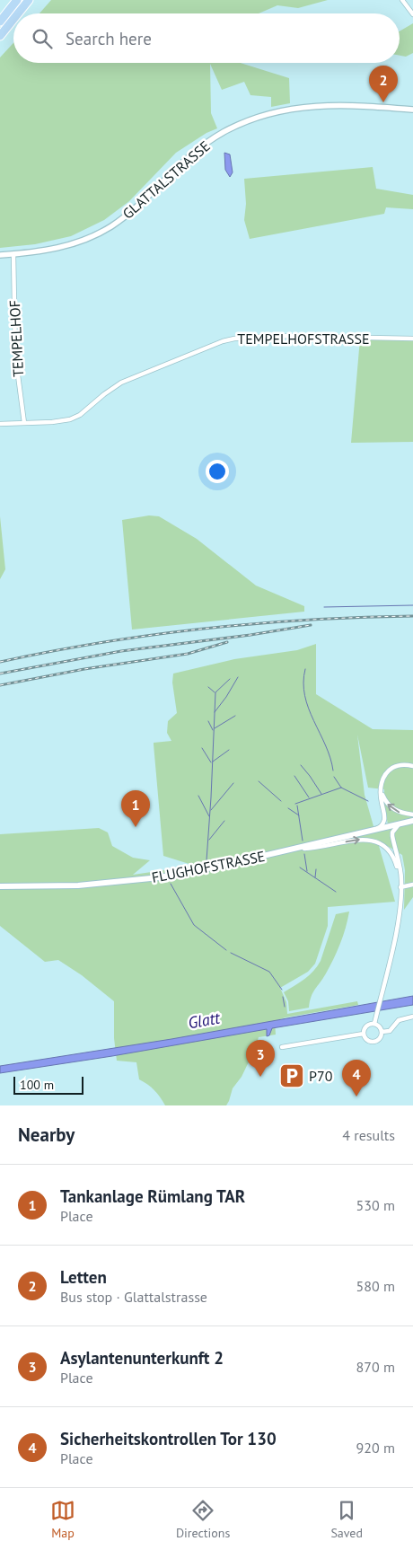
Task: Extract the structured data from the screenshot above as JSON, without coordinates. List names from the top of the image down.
{
  "streets": {
    "main road": ["FLUGHOFSTRASSE"],
    "street": ["GLATTALSTRASSE", "TEMPELHOF", "TEMPELHOFSTRASSE"]
  },
  "crossings": [
    ["GLATTALSTRASSE", "TEMPELHOF"],
    ["TEMPELHOF", "TEMPELHOFSTRASSE"]
  ],
  "water": ["Glatt"],
  "places": {
    "parking": ["P70"]
  },
  "scale_bar": "100 m",
  "page": {
    "search": "Search here",
    "pins": [
      "2",
      "1",
      "3",
      "4"
    ],
    "scale": "100 m",
    "heading": ["Nearby", "4 results"],
    "list": [
      {
        "mark": "1",
        "name": "Tankanlage Rümlang TAR",
        "note": "Place",
        "value": "530 m"
      },
      {
        "mark": "2",
        "name": "Letten",
        "note": "Bus stop · Glattalstrasse",
        "value": "580 m"
      },
      {
        "mark": "3",
        "name": "Asylantenunterkunft 2",
        "note": "Place",
        "value": "870 m"
      },
      {
        "mark": "4",
        "name": "Sicherheitskontrollen Tor 130",
        "note": "Place",
        "value": "920 m"
      }
    ],
    "nav": ["Map", "Directions", "Saved"]
  }
}
